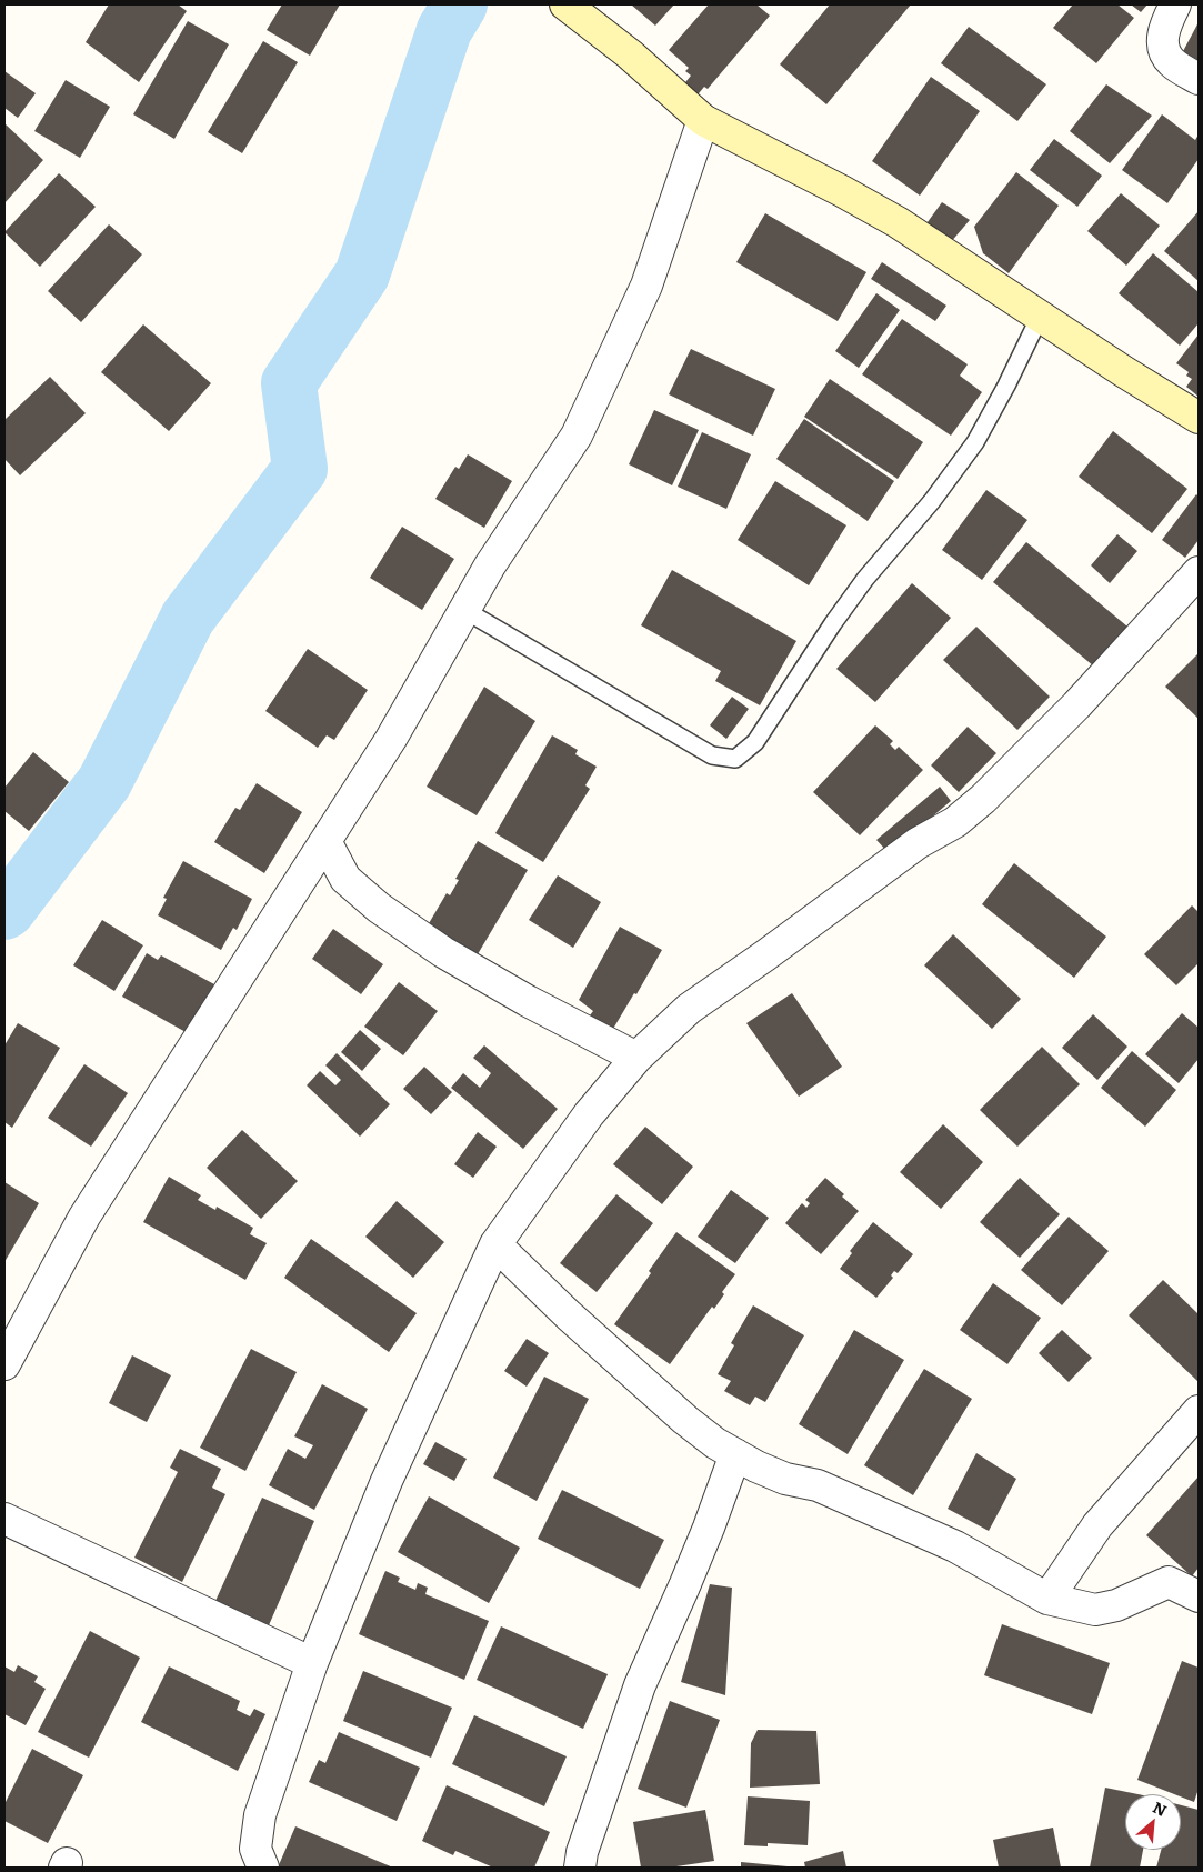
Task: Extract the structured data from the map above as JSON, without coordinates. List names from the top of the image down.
{
  "north": "top right"
}
